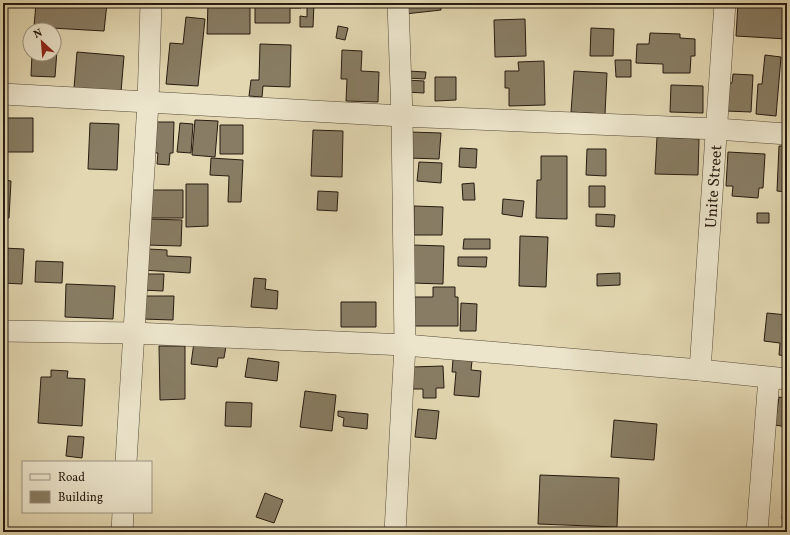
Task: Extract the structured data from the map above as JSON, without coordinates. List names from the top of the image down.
{
  "streets": {
    "street": ["Unite Street"]
  },
  "legend": ["Road", "Building"],
  "north": "top left"
}
